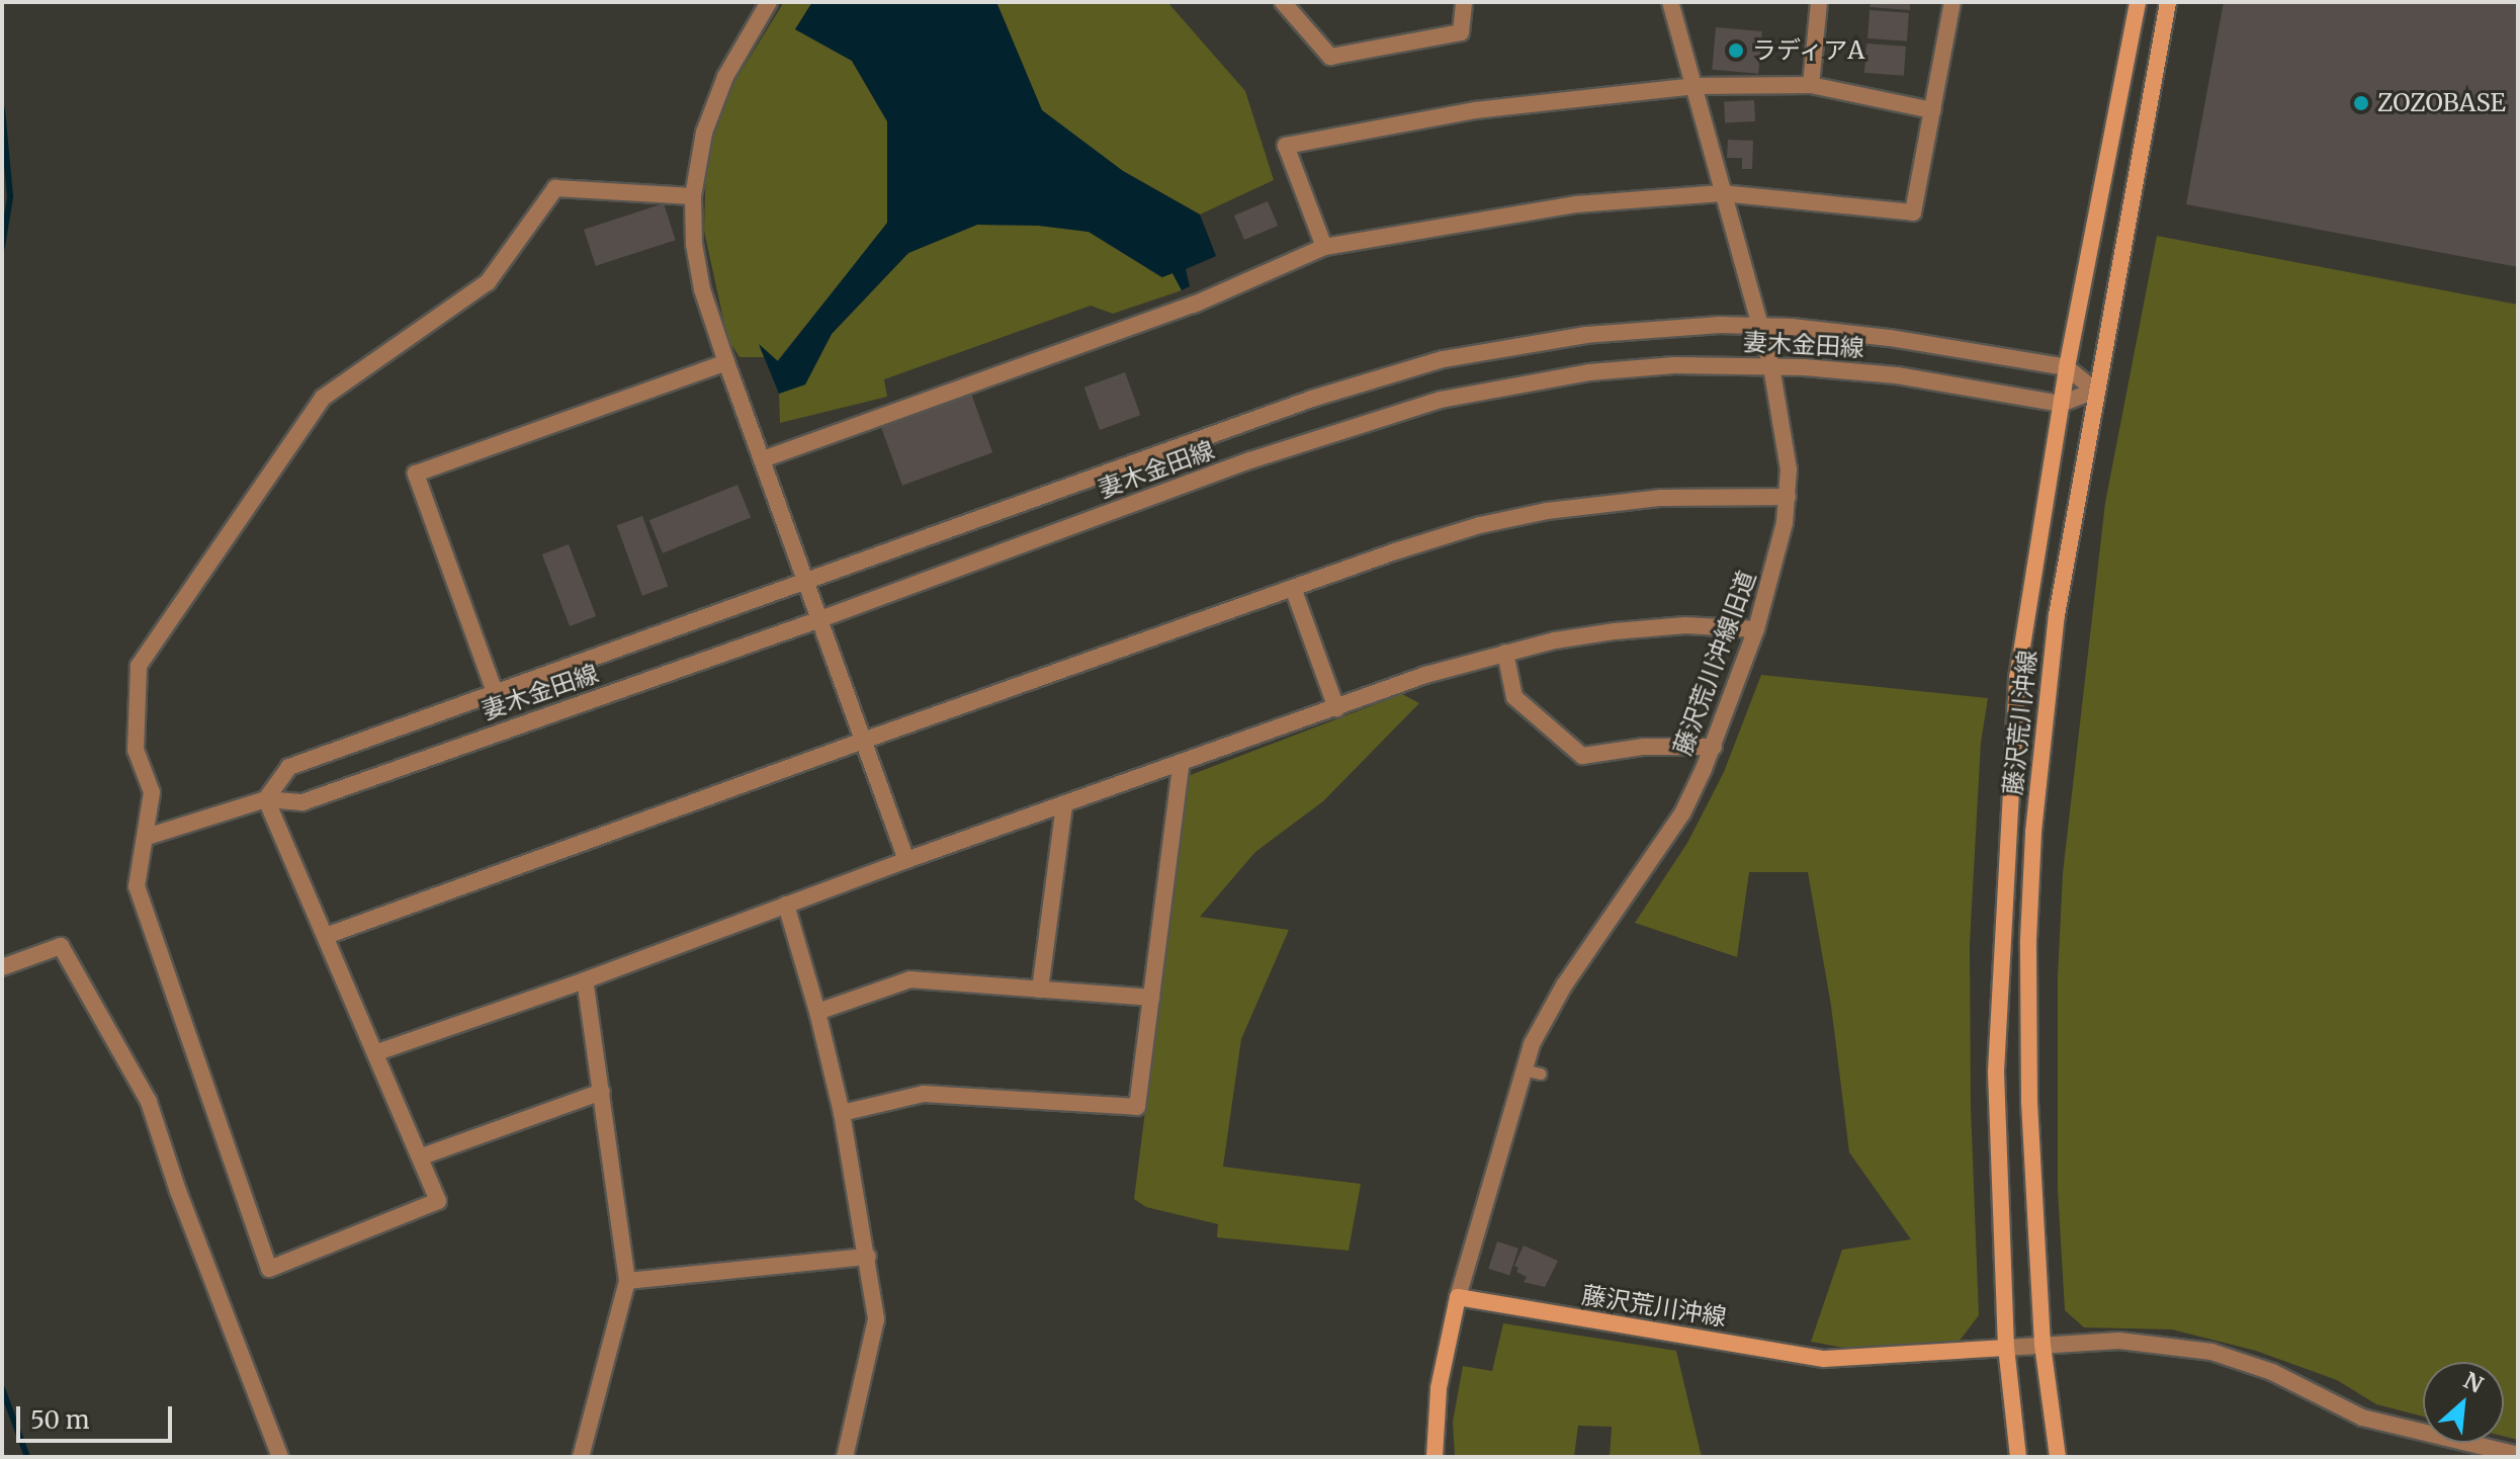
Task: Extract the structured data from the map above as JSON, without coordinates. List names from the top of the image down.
{
  "streets": {
    "main road": ["藤沢荒川沖線"],
    "street": ["妻木金田線", "藤沢荒川沖線旧道"]
  },
  "crossings": [
    ["妻木金田線", "藤沢荒川沖線旧道"],
    ["妻木金田線", "藤沢荒川沖線"],
    ["藤沢荒川沖線旧道", "藤沢荒川沖線"]
  ],
  "places": ["ラディアA", "ZOZOBASE"],
  "scale_bar": "50 m",
  "north": "top right"
}
